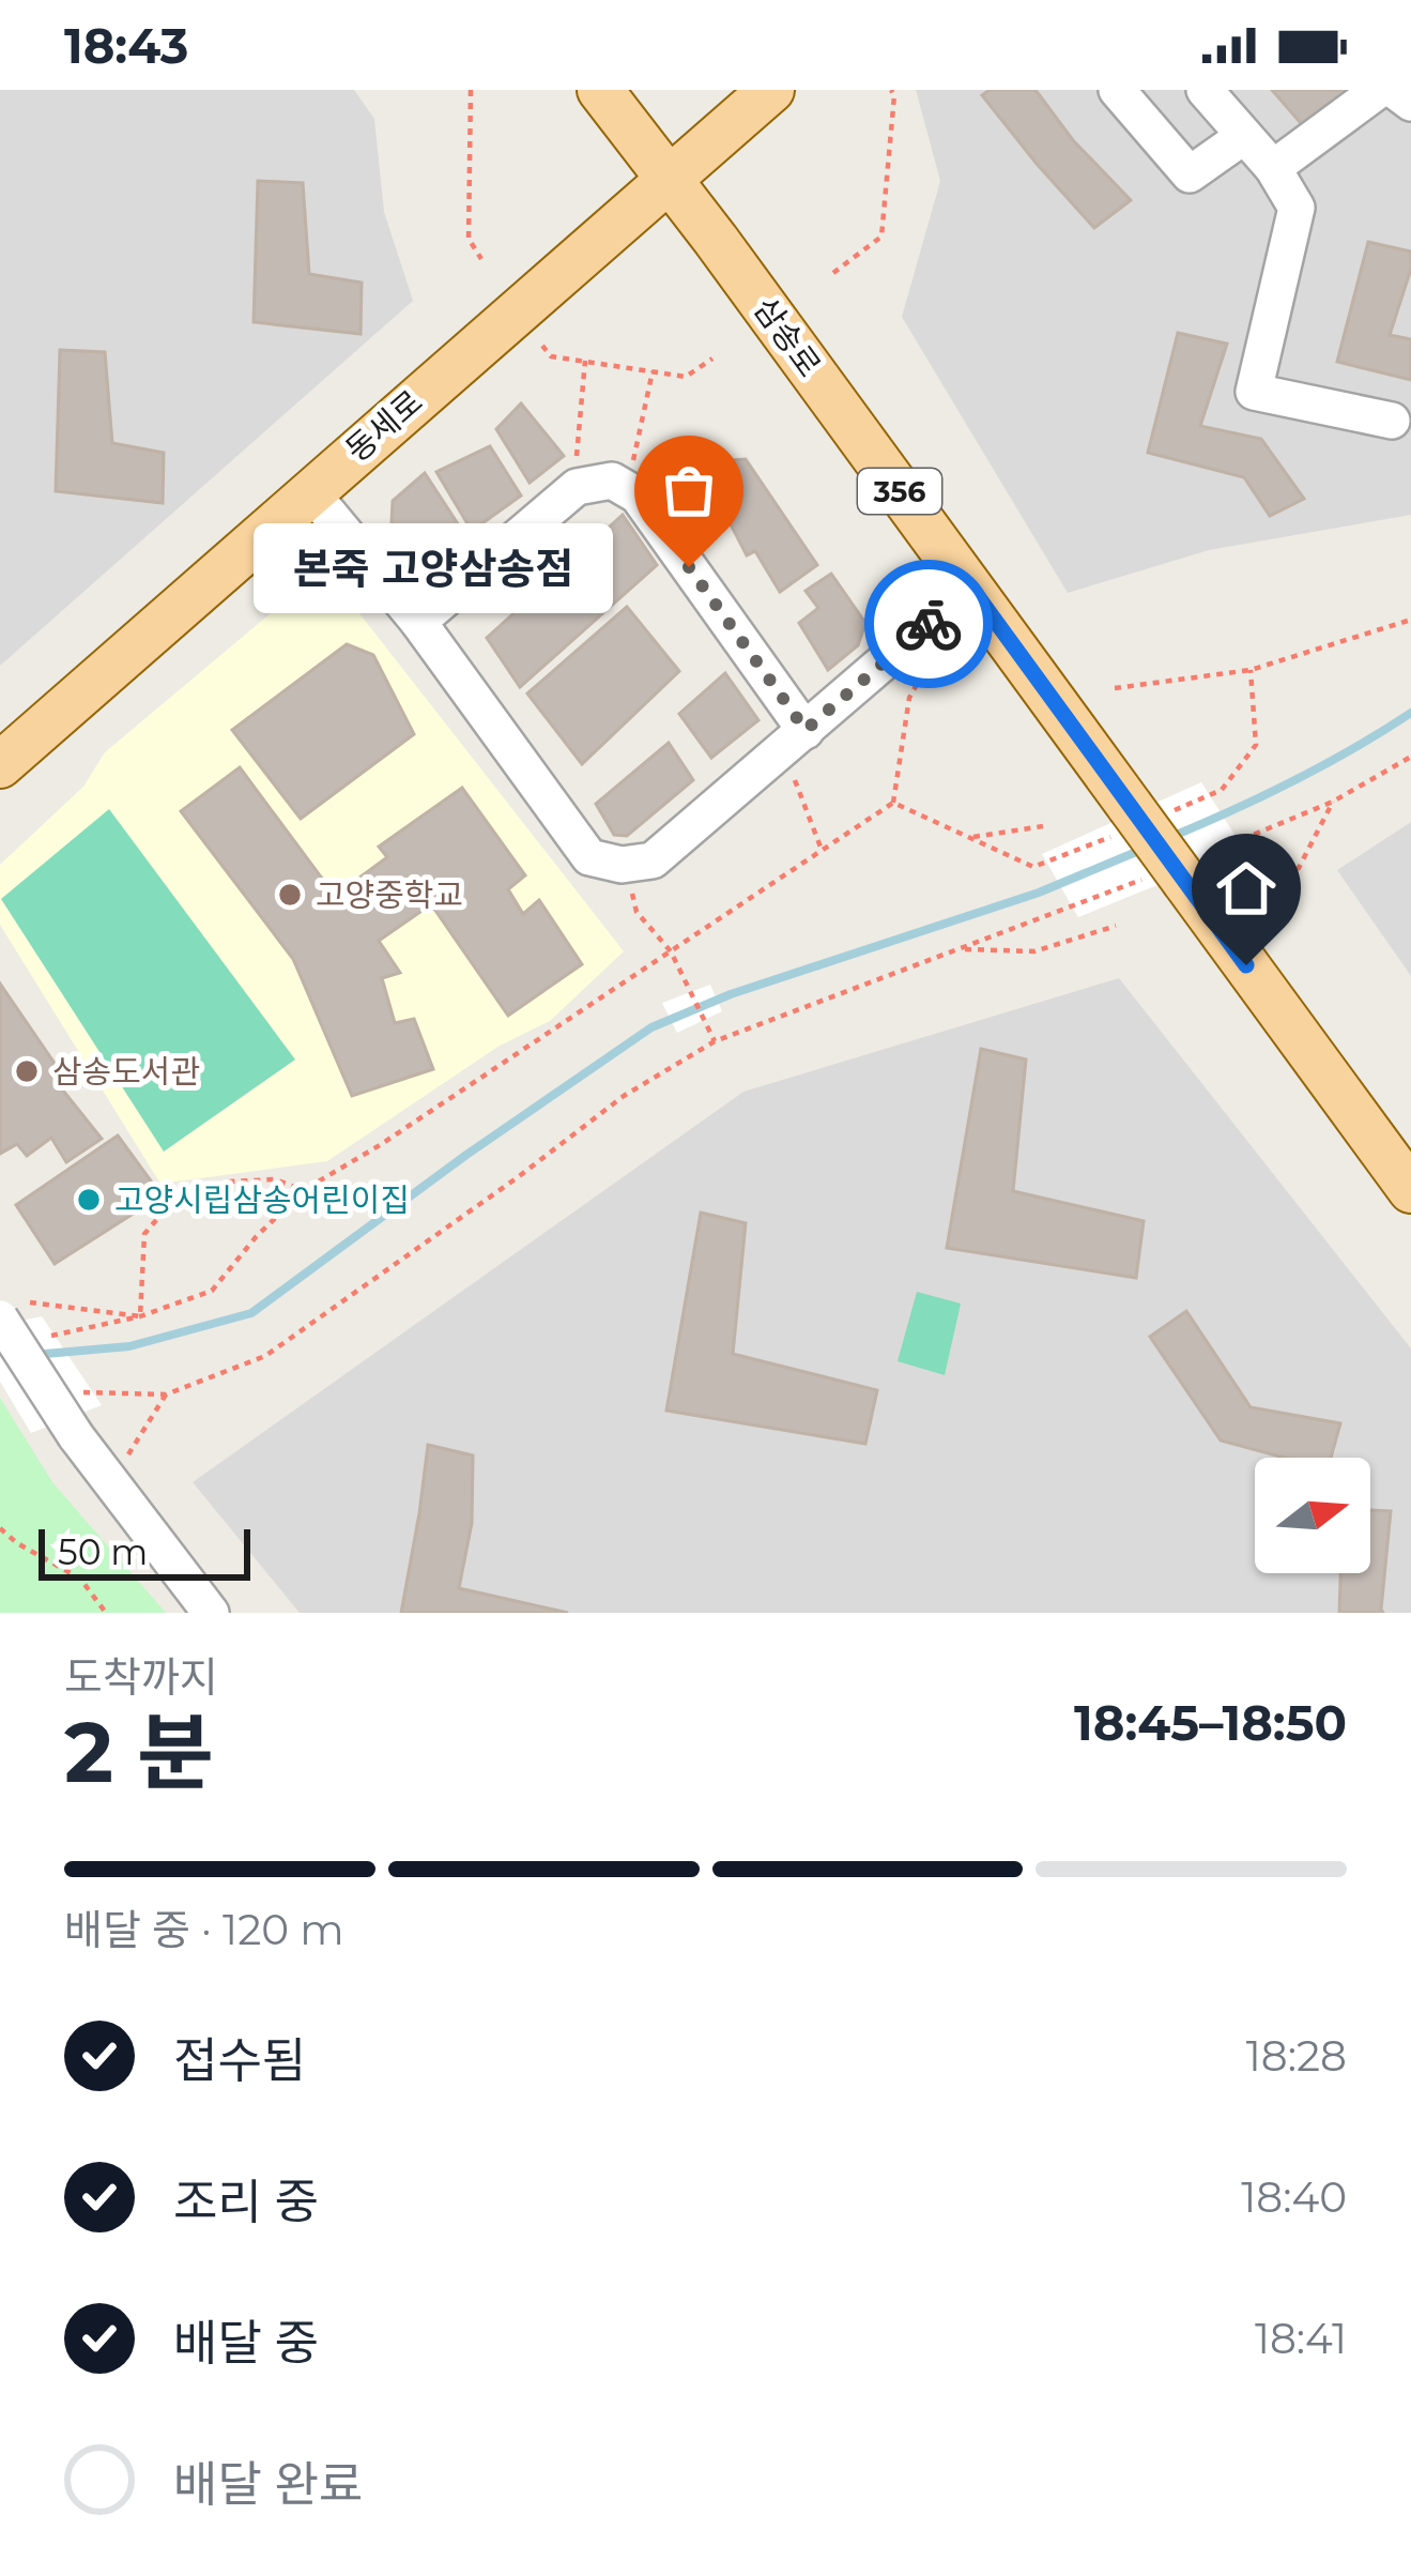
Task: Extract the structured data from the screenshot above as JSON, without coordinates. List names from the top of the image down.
{
  "streets": {
    "main road": ["삼송로", "동세로", "356"]
  },
  "crossings": [
    ["삼송로", "동세로"],
    ["삼송로", "356"]
  ],
  "places": [
    "본죽 고양삼송점",
    "고양중학교",
    "삼송도서관",
    "고양시립삼송어린이집"
  ],
  "scale_bar": "50 m",
  "north": "right",
  "page": {
    "status": "18:43",
    "bubble": "본죽 고양삼송점",
    "scale": "50 m",
    "heading": ["2 분", "도착까지", "18:45–18:50"],
    "bar": "배달 중 · 120 m",
    "list": [
      ["접수됨", "18:28"],
      ["조리 중", "18:40"],
      ["배달 중", "18:41"],
      "배달 완료"
    ]
  }
}
